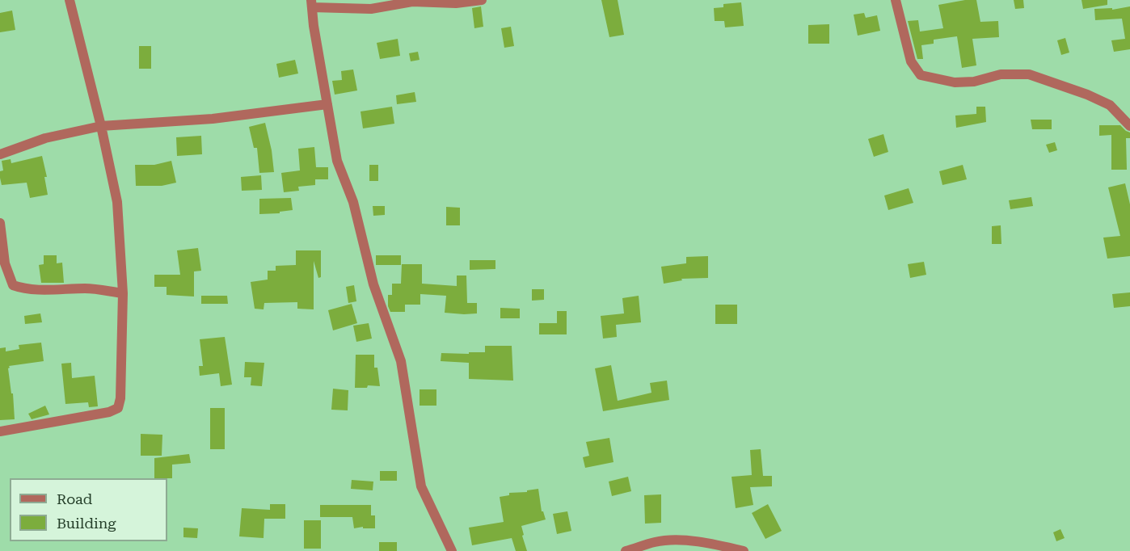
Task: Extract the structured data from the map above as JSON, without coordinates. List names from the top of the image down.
{
  "legend": ["Road", "Building"]
}
